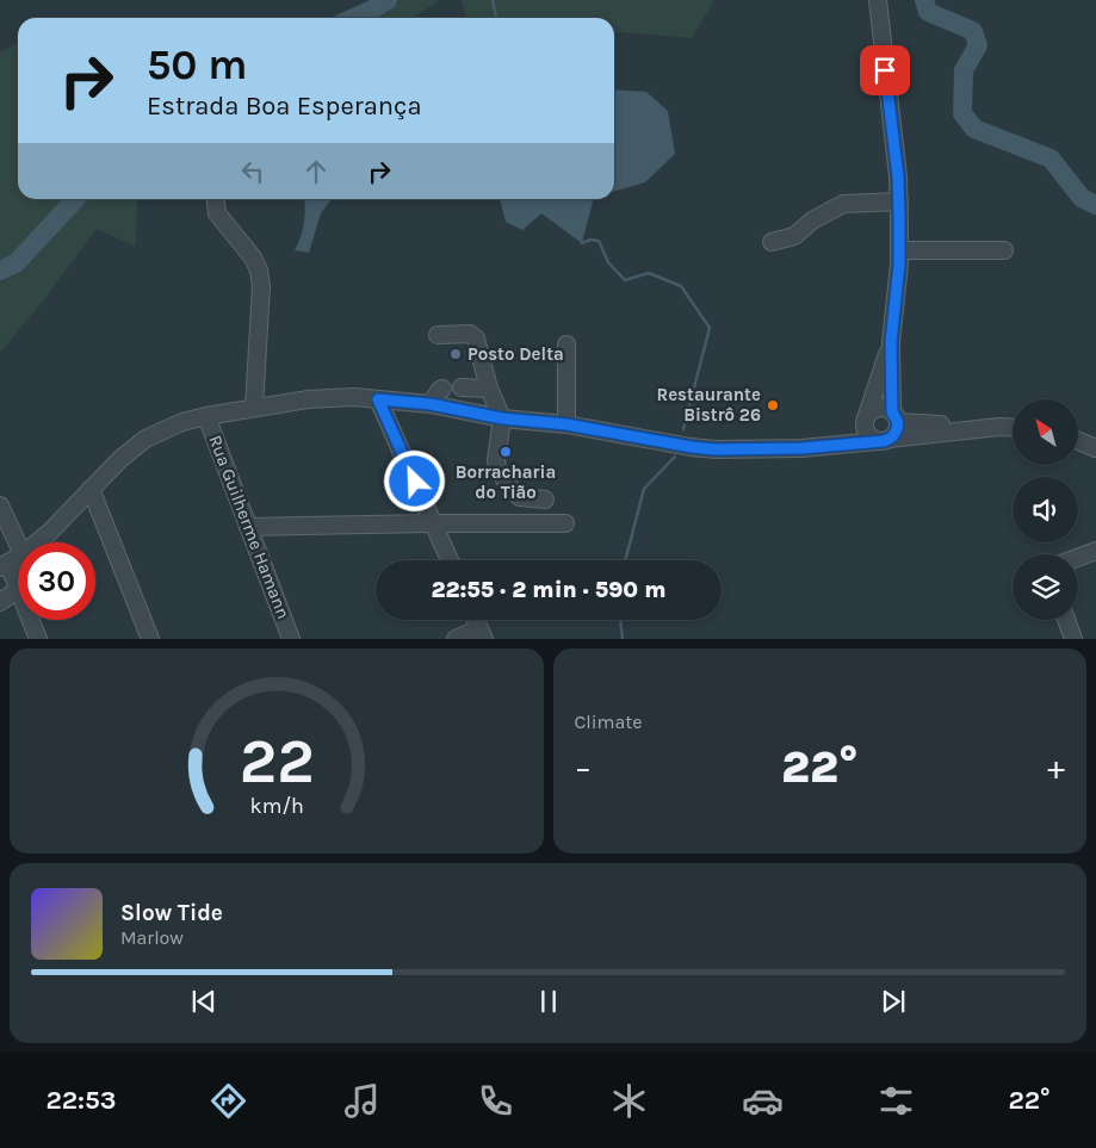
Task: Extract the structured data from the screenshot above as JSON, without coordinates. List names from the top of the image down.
{
  "streets": {
    "street": ["Rua Guilherme Hamann"]
  },
  "places": ["Posto Delta", "Restaurante Bistrô 26", "Borracharia do Tião"],
  "north": "top left",
  "page": {
    "turn": ["50 m", "Estrada Boa Esperança"],
    "limit": "30",
    "trip": "22:55 · 2 min · 590 m",
    "tile": "Climate",
    "heat": ["−", "22°", "+"],
    "song": ["Slow Tide", "Marlow"],
    "tabs": ["22:53", "22°"],
    "gauge": ["22", "km/h"]
  }
}
